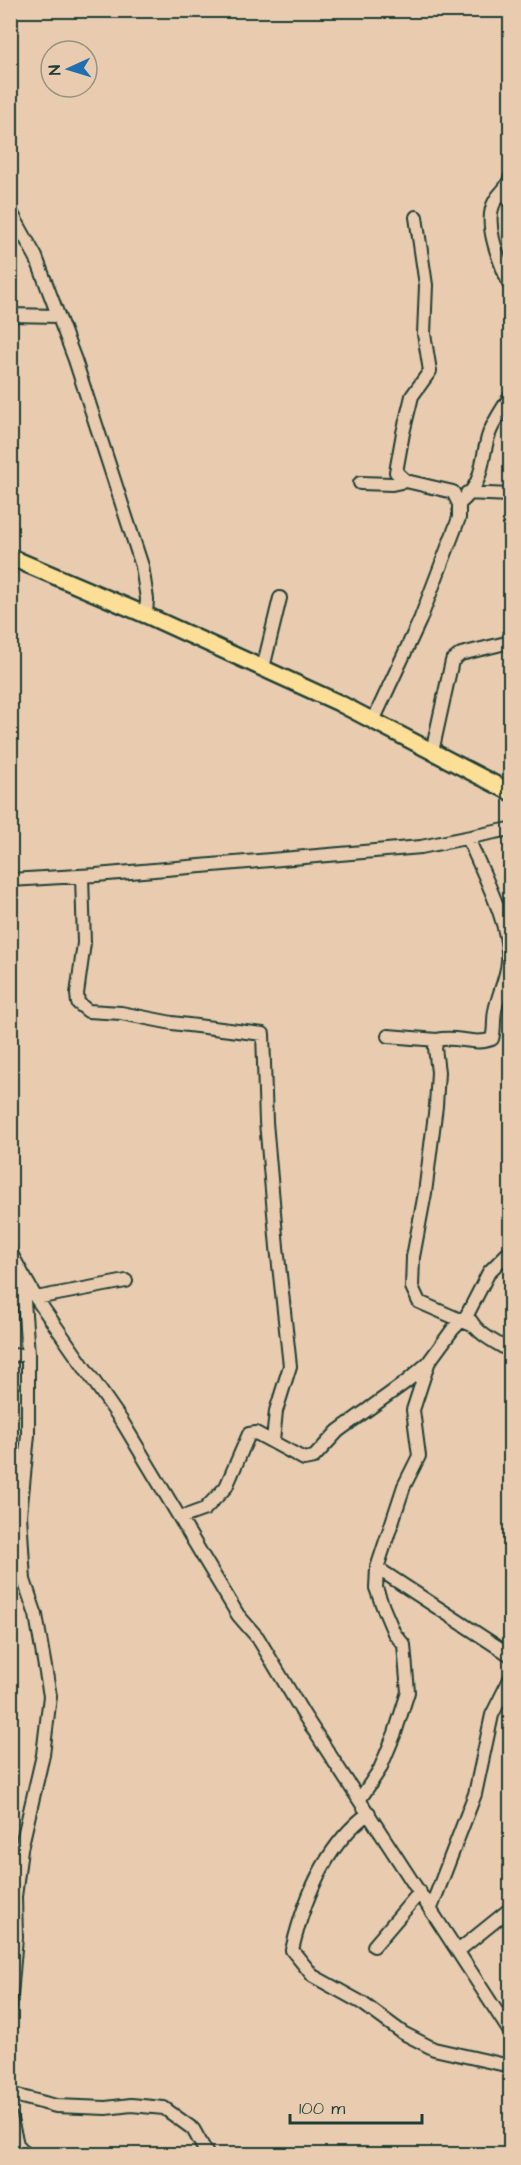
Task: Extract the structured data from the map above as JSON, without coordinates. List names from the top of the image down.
{
  "scale_bar": "100 m",
  "north": "left"
}
